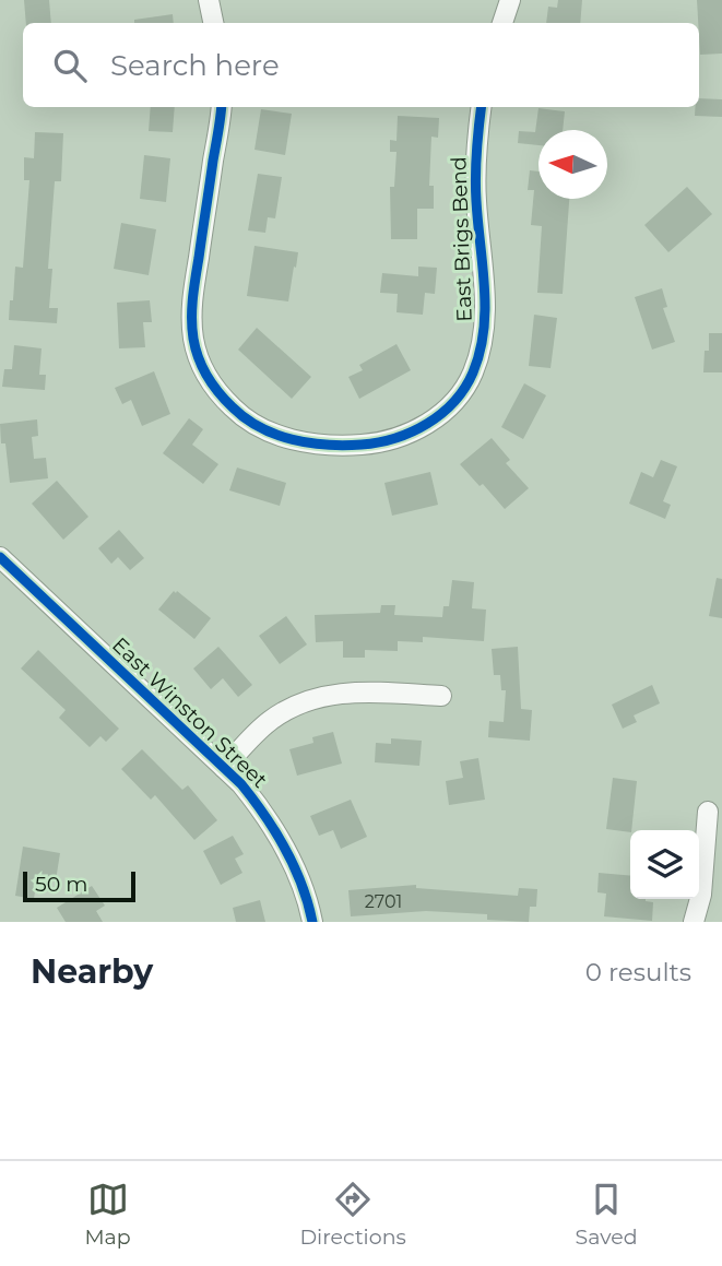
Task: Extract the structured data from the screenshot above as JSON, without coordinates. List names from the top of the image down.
{
  "streets": {
    "street": ["East Brigs Bend", "East Winston Street"]
  },
  "house_numbers": ["2701"],
  "scale_bar": "50 m",
  "north": "left",
  "page": {
    "search": "Search here",
    "scale": "50 m",
    "heading": ["Nearby", "0 results"],
    "nav": ["Map", "Directions", "Saved"]
  }
}
